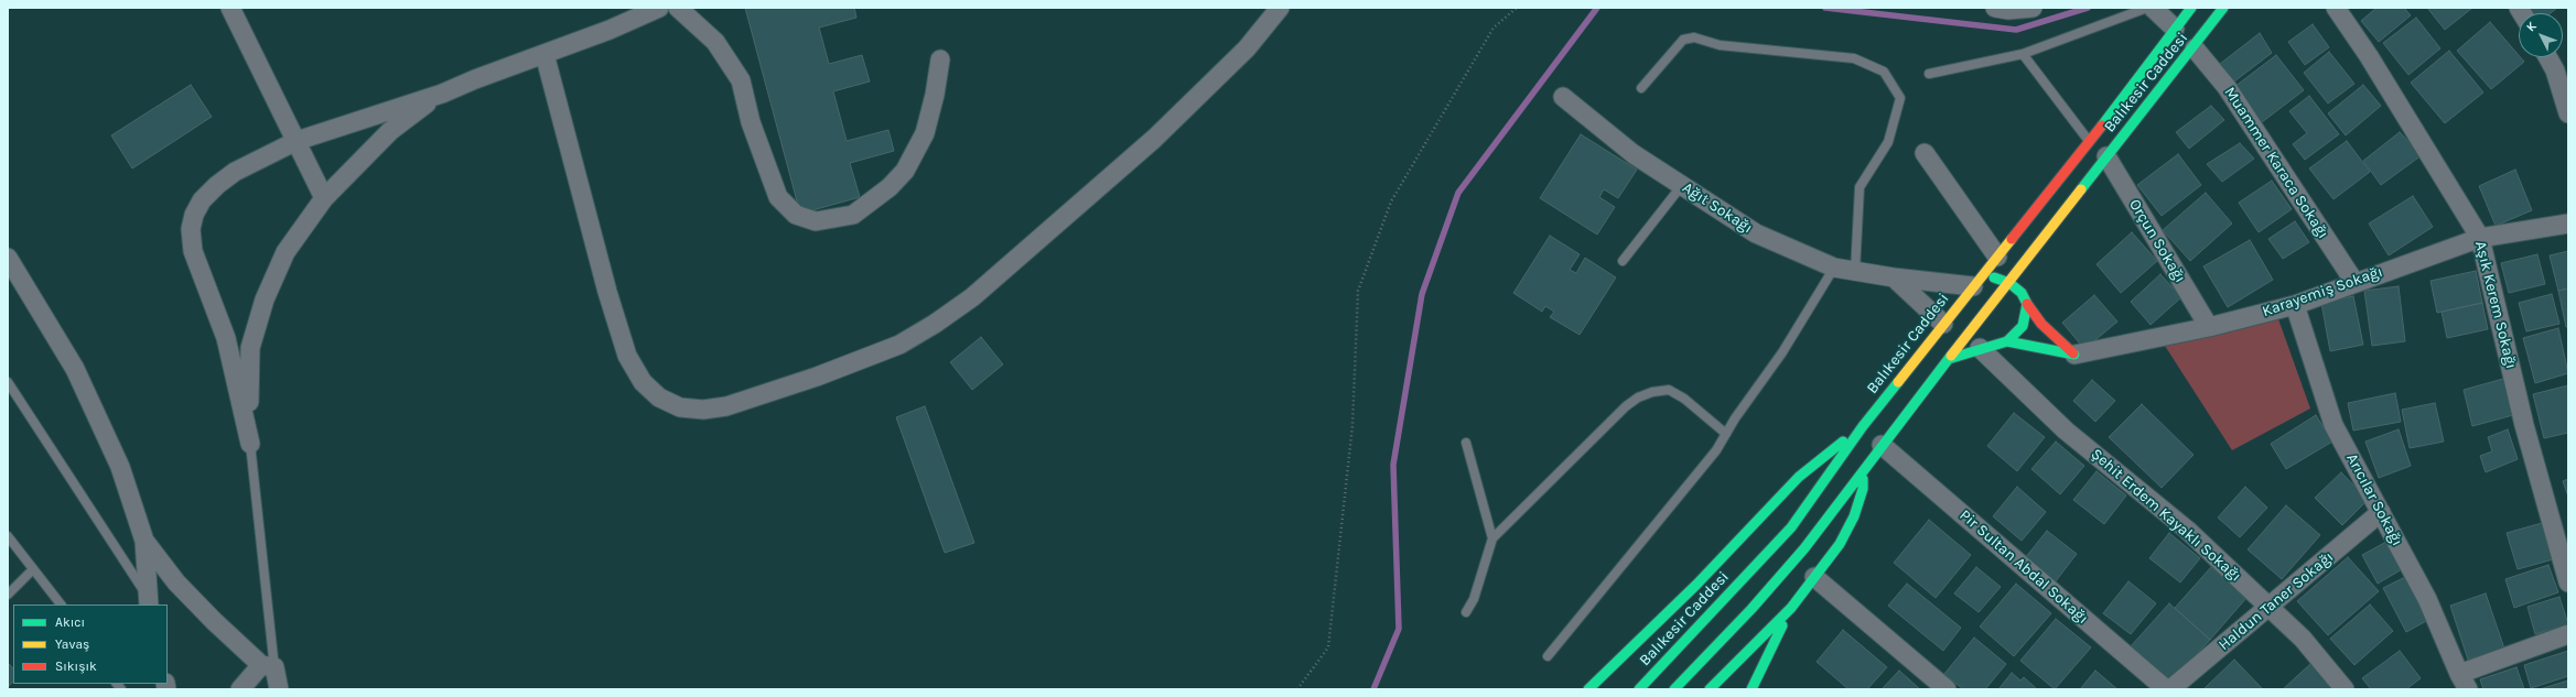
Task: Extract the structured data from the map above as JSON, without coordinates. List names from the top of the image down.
{
  "streets": {
    "main road": ["Balıkesir Caddesi"],
    "street": [
      "Muammer Karaca Sokağı",
      "Ağıt Sokağı",
      "Orçun Sokağı",
      "Karayemiş Sokağı",
      "Aşık Kerem Sokağı",
      "Arıcılar Sokağı",
      "Şehit Erdem Kayaklı Sokağı",
      "Pir Sultan Abdal Sokağı",
      "Haldun Taner Sokağı"
    ]
  },
  "crossings": [
    ["Balıkesir Caddesi", "Muammer Karaca Sokağı"],
    ["Balıkesir Caddesi", "Ağıt Sokağı"],
    ["Balıkesir Caddesi", "Orçun Sokağı"],
    ["Balıkesir Caddesi", "Pir Sultan Abdal Sokağı"],
    ["Muammer Karaca Sokağı", "Karayemiş Sokağı"],
    ["Orçun Sokağı", "Karayemiş Sokağı"],
    ["Karayemiş Sokağı", "Aşık Kerem Sokağı"],
    ["Karayemiş Sokağı", "Arıcılar Sokağı"],
    ["Arıcılar Sokağı", "Haldun Taner Sokağı"],
    ["Şehit Erdem Kayaklı Sokağı", "Haldun Taner Sokağı"]
  ],
  "legend": ["Akıcı", "Yavaş", "Sıkışık"],
  "north": "top left"
}
